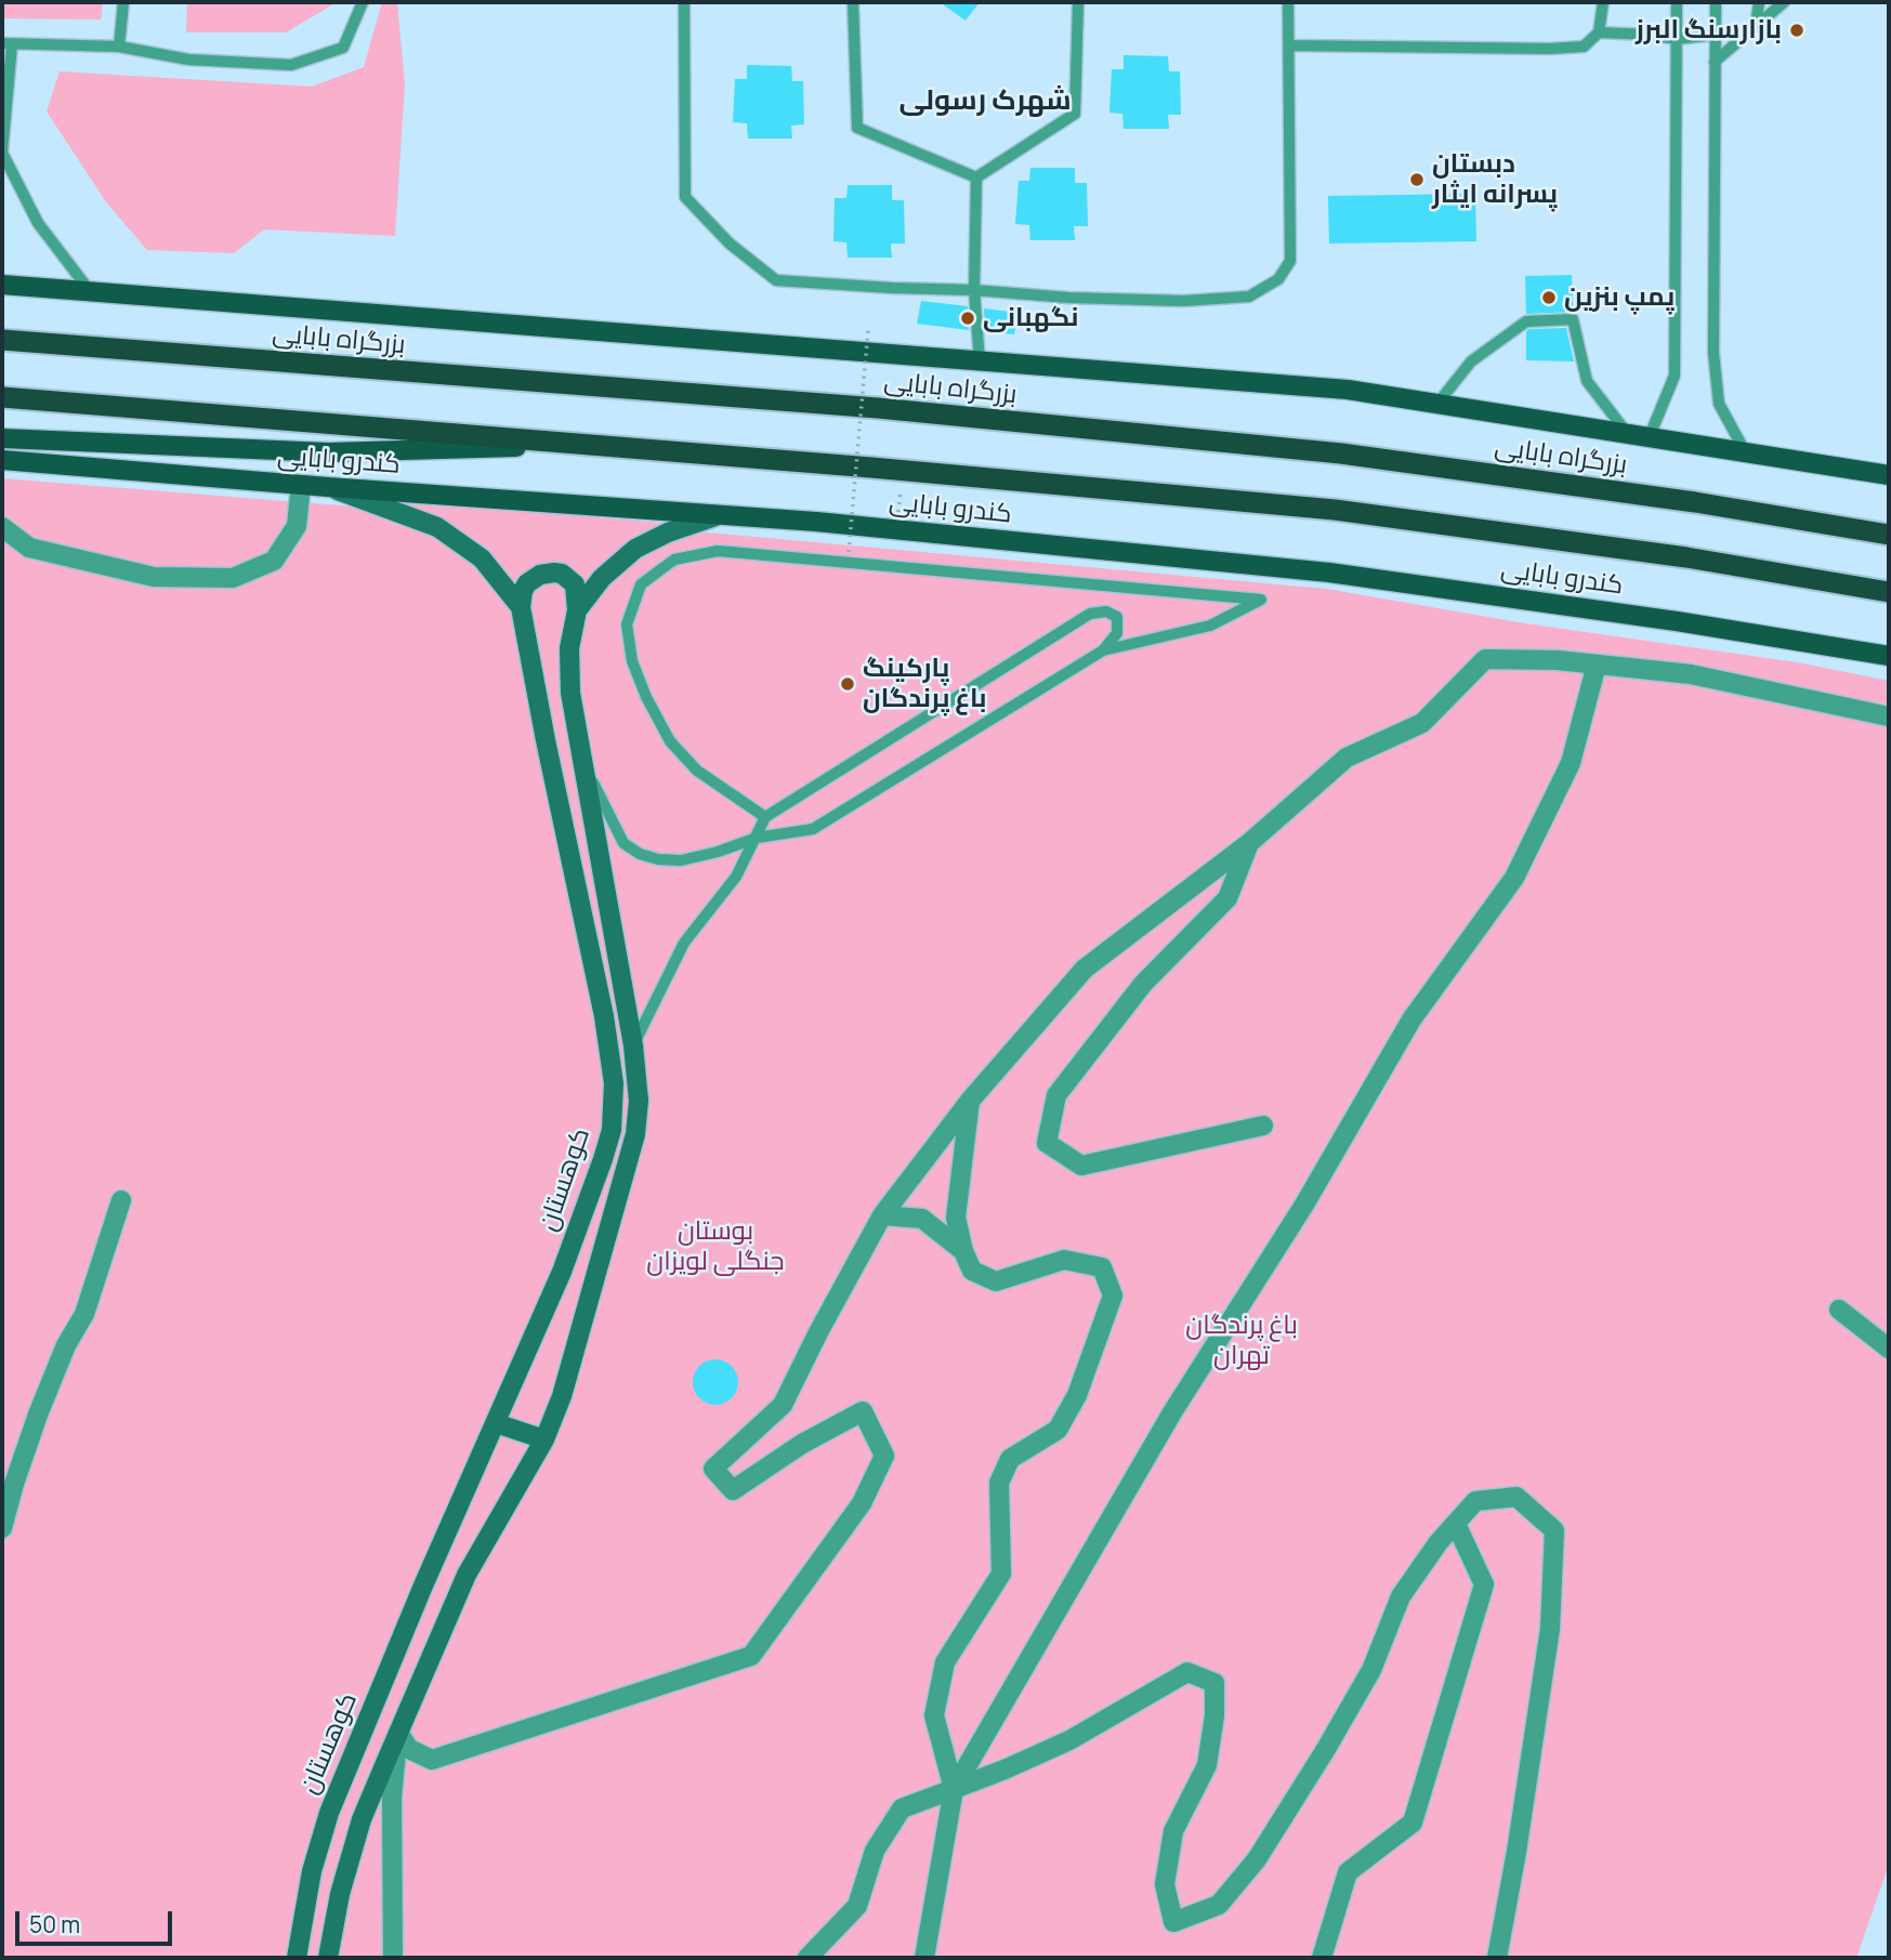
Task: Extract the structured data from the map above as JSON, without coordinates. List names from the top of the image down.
{
  "streets": {
    "highway": ["بزرگراه بابایی"],
    "main road": ["کندرو بابایی", "کوهستان"]
  },
  "crossings": [
    ["کندرو بابایی", "کوهستان"]
  ],
  "districts": ["شهرک رسولی"],
  "parks": ["بوستان جنگلی لویزان", "باغ پرندگان تهران"],
  "places": [
    "بازارسنگ البرز",
    "دبستان پسرانه ایثار",
    "پمپ بنزین",
    "نگهبانی",
    "پارکینگ باغ پرندگان"
  ],
  "scale_bar": "50 m"
}
